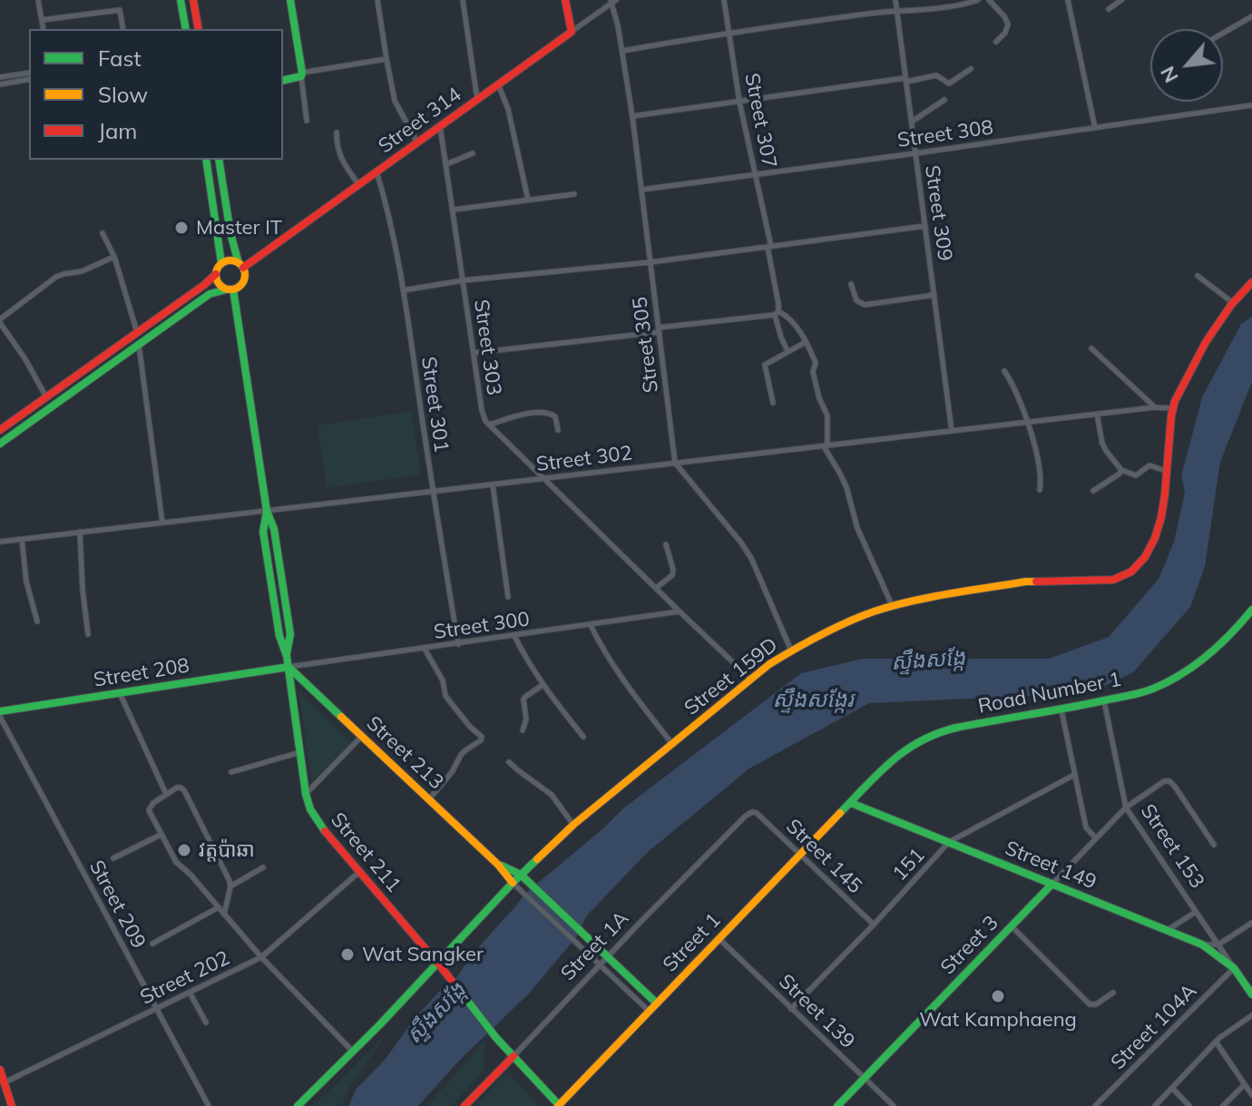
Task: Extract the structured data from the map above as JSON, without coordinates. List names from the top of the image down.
{
  "streets": {
    "street": [
      "Street 314",
      "Street 307",
      "Street 308",
      "Street 309",
      "Street 305",
      "Street 303",
      "Street 301",
      "Street 302",
      "Street 300",
      "Street 208",
      "Street 159D",
      "Road Number 1",
      "Street 213",
      "Street 153",
      "Street 211",
      "Street 145",
      "151",
      "Street 149",
      "Street 209",
      "Street 1",
      "Street 3",
      "Street 1A",
      "Street 202",
      "Street 139",
      "Street 104A"
    ]
  },
  "crossings": [
    ["Street 314", "Street 305"],
    ["Street 314", "Street 303"],
    ["Street 314", "Street 301"],
    ["Street 314", "Street 211"],
    ["Street 307", "Street 308"],
    ["Street 308", "Street 309"],
    ["Street 308", "Street 305"],
    ["Street 309", "Street 302"],
    ["Street 305", "Street 302"],
    ["Street 303", "Street 302"],
    ["Street 303", "Street 300"],
    ["Street 303", "Street 159D"],
    ["Street 301", "Street 302"],
    ["Street 301", "Street 300"],
    ["Street 302", "Street 159D"],
    ["Street 302", "Street 211"],
    ["Street 300", "Street 208"],
    ["Street 300", "Street 213"],
    ["Street 300", "Street 211"],
    ["Street 208", "Street 213"],
    ["Street 208", "Street 211"],
    ["Street 159D", "Street 213"],
    ["Street 159D", "Street 211"],
    ["Road Number 1", "Street 153"],
    ["Road Number 1", "Street 149"],
    ["Road Number 1", "Street 1"],
    ["Street 213", "Street 211"],
    ["Street 213", "Street 1"],
    ["Street 213", "Street 1A"],
    ["Street 153", "Street 149"],
    ["Street 153", "Street 3"],
    ["Street 153", "Street 104A"],
    ["Street 211", "Street 1"],
    ["Street 211", "Street 1A"],
    ["Street 211", "Street 202"],
    ["Street 145", "151"],
    ["Street 145", "Street 1"],
    ["Street 145", "Street 1A"],
    ["151", "Street 149"],
    ["151", "Street 139"],
    ["Street 149", "Street 1"],
    ["Street 149", "Street 3"],
    ["Street 149", "Street 104A"],
    ["Street 209", "Street 202"],
    ["Street 1", "Street 139"],
    ["Street 3", "Street 139"]
  ],
  "water": ["ស្ទឹងសង្កែ", "ស្ទឹងសង្កែរ"],
  "places": [
    "Master IT",
    "វត្តប៉ាឆា",
    "Wat Sangker",
    "Wat Kamphaeng"
  ],
  "legend": ["Fast", "Slow", "Jam"],
  "north": "bottom left"
}
